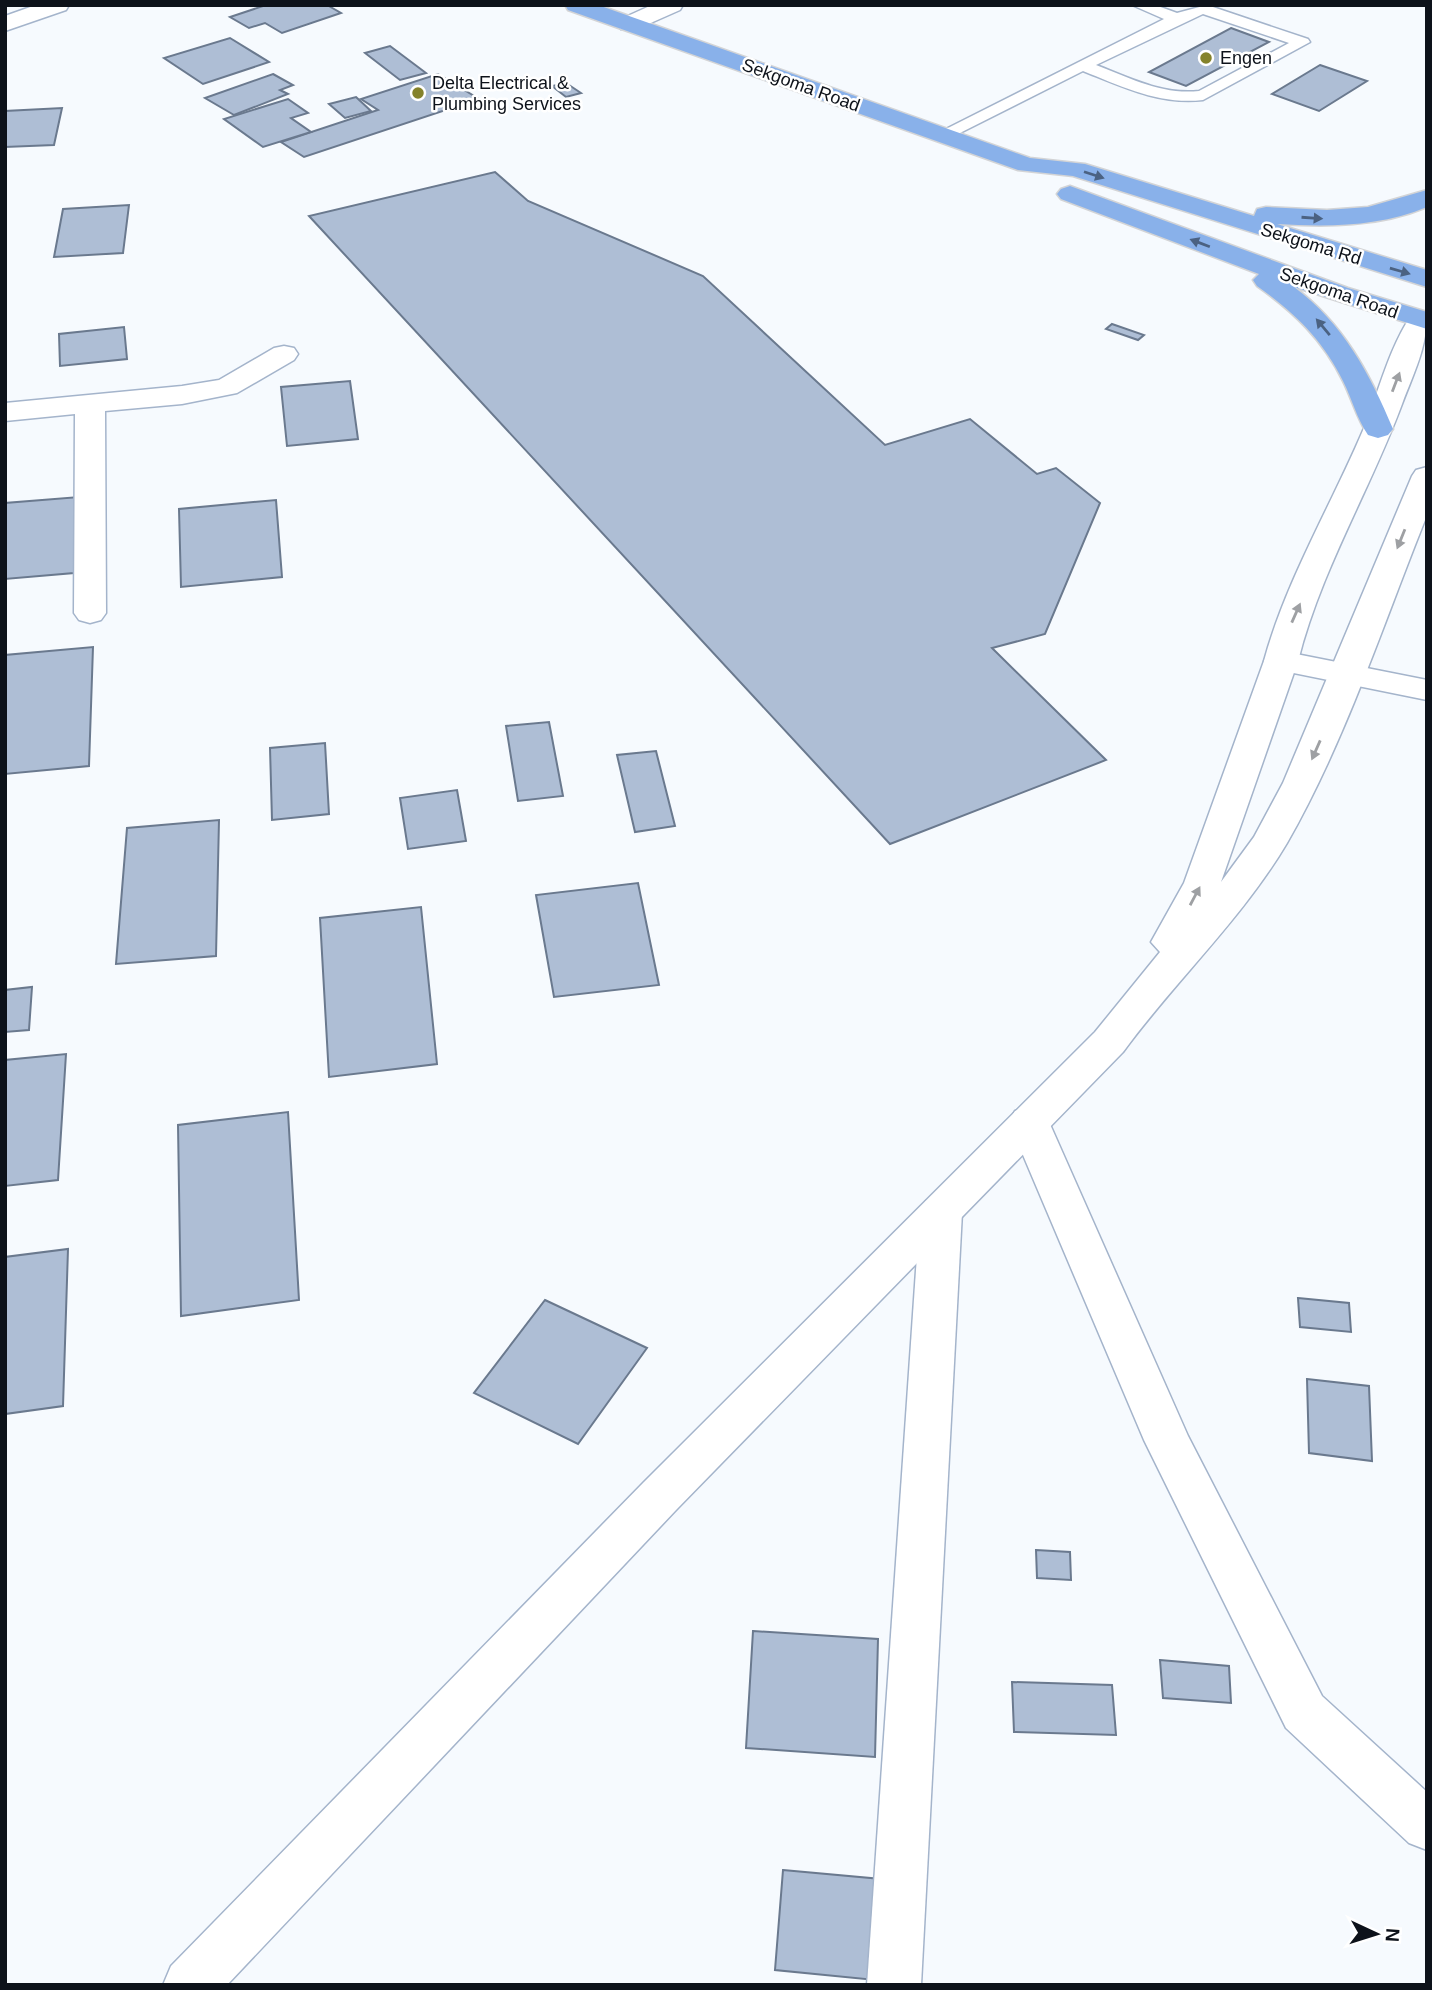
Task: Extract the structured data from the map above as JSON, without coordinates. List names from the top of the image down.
{
  "streets": {
    "highway": ["Sekgoma Road", "Sekgoma Rd"]
  },
  "crossings": [
    ["Sekgoma Road", "Sekgoma Rd"]
  ],
  "places": ["Engen", "Delta Electrical & Plumbing Services"],
  "north": "right"
}
